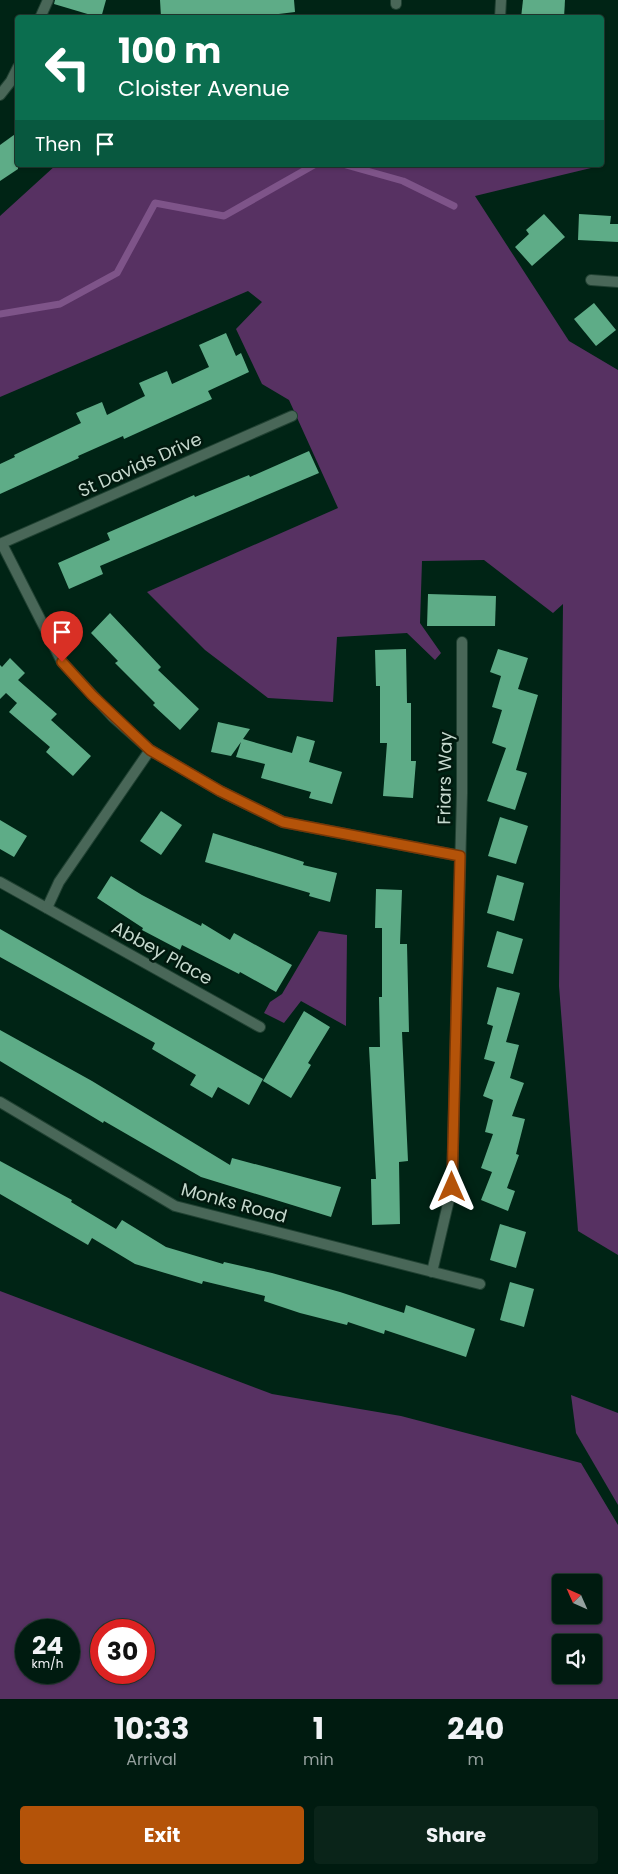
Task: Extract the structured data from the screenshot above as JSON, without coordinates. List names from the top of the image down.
{
  "streets": {
    "street": [
      "St Davids Drive",
      "Friars Way",
      "Abbey Place",
      "Monks Road"
    ]
  },
  "crossings": [
    ["Friars Way", "Monks Road"]
  ],
  "north": "top left",
  "page": {
    "turn": ["100 m", "Cloister Avenue"],
    "then": "Then",
    "speed": "24 km/h",
    "limit": "30",
    "eta": [
      "10:33",
      "Arrival",
      "1",
      "min",
      "240",
      "m"
    ],
    "buttons": ["Exit", "Share"]
  }
}
